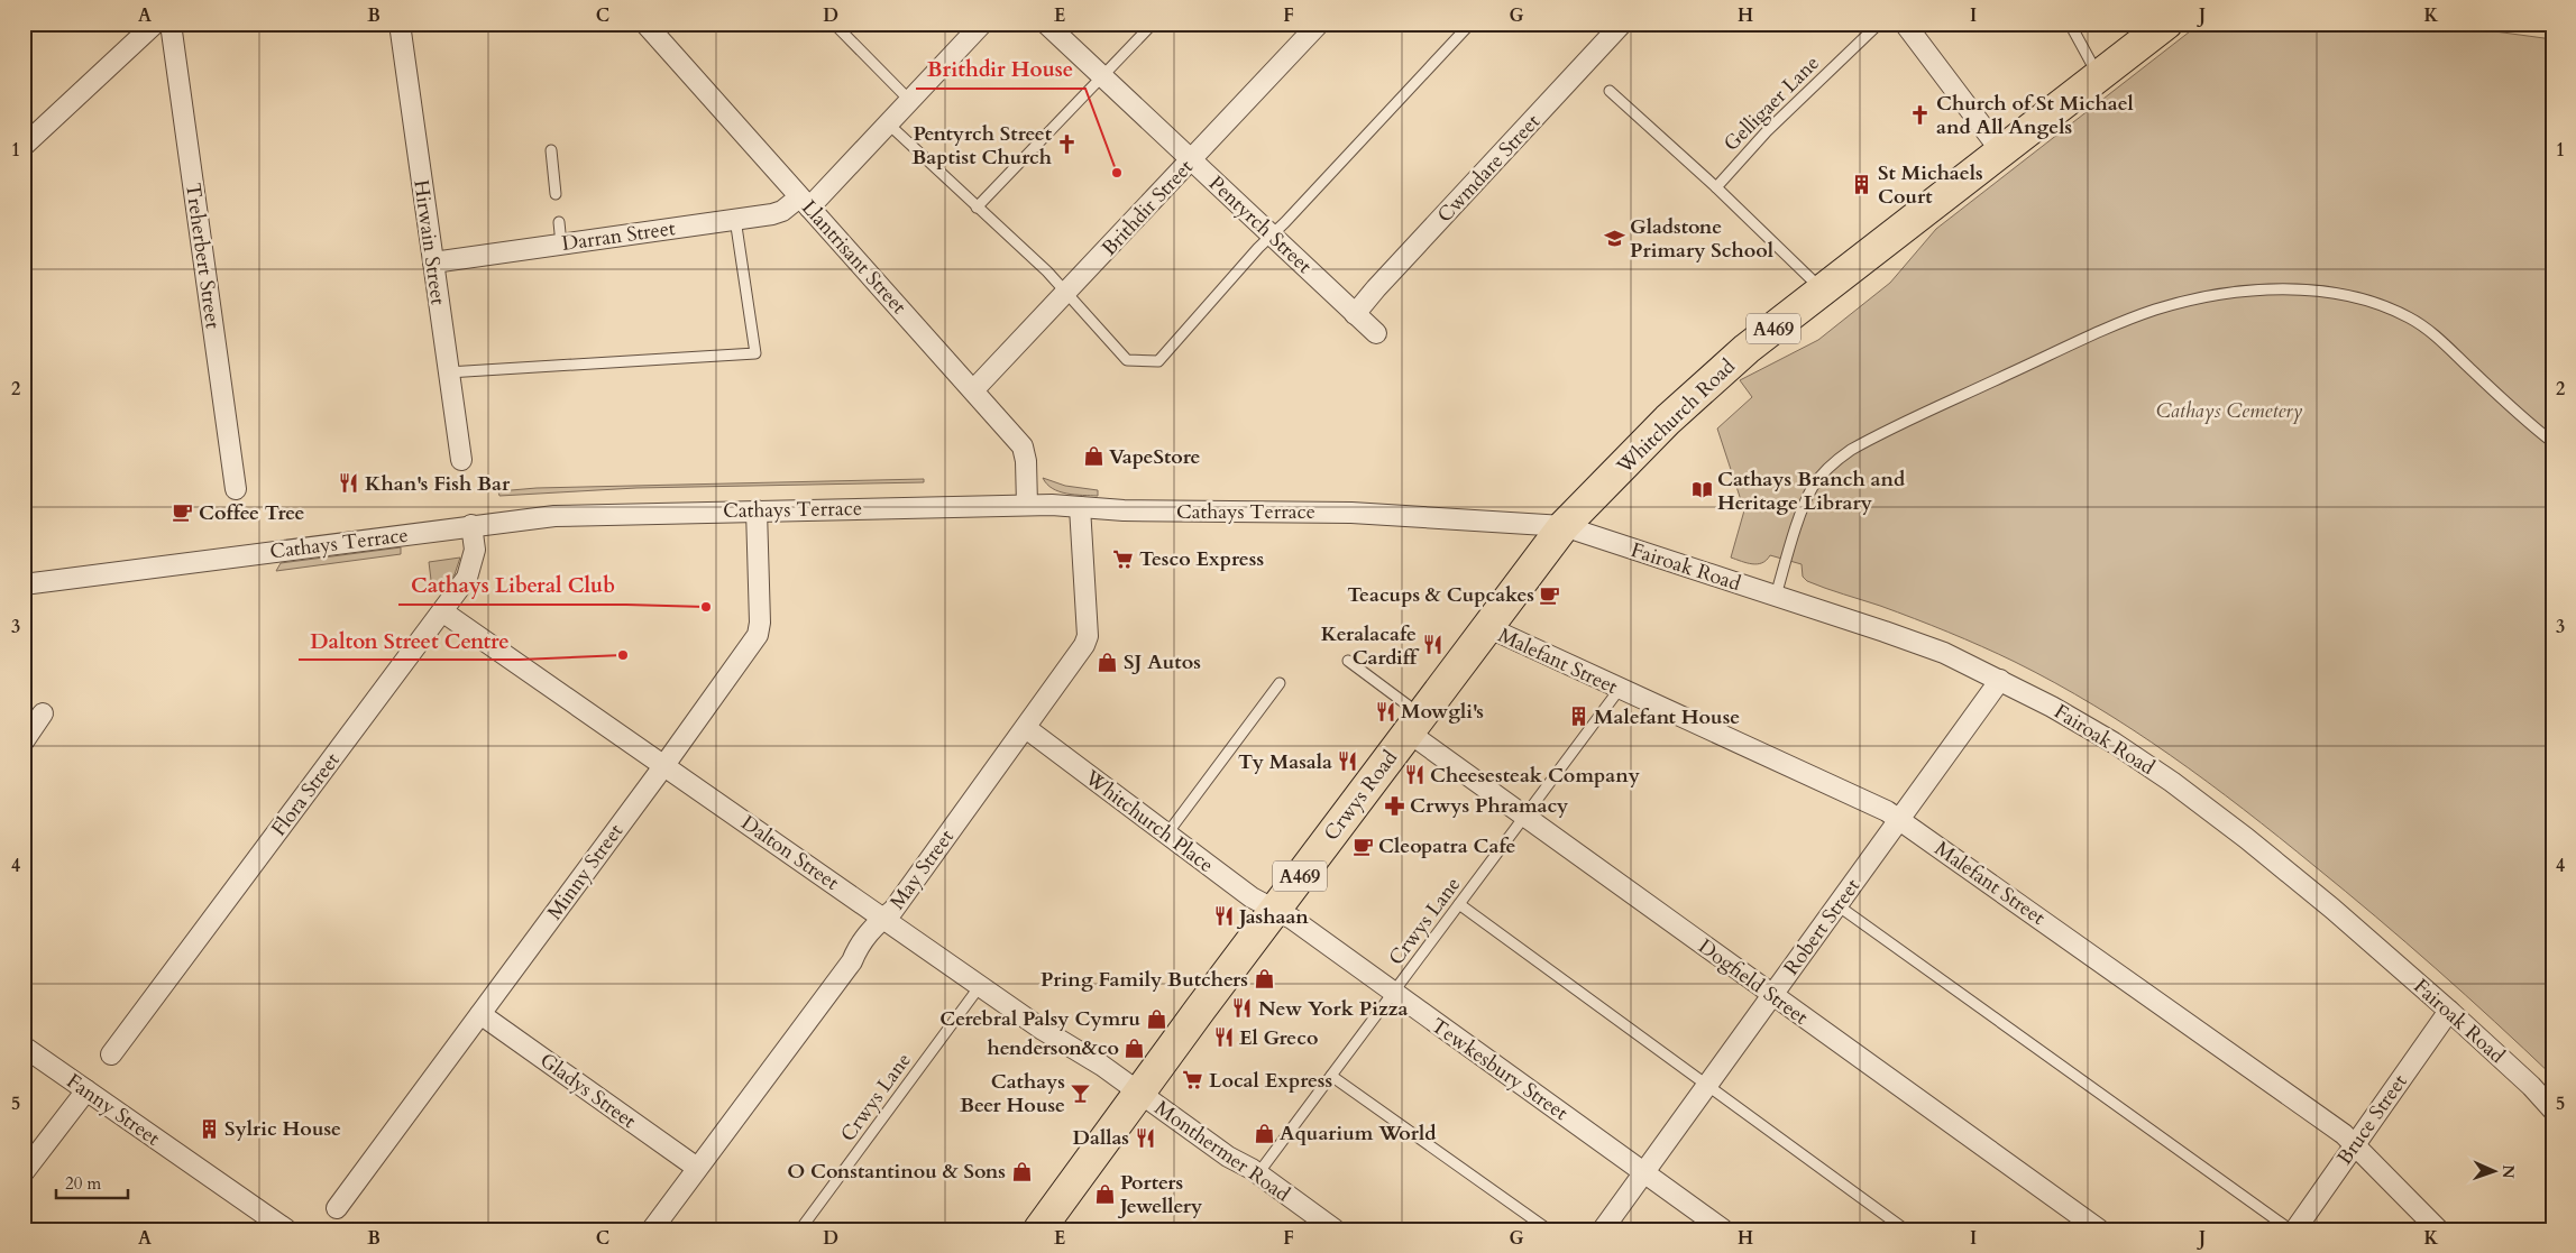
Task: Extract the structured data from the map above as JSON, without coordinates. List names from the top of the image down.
{
  "streets": {
    "main road": ["A469", "Whitchurch Road", "Crwys Road"],
    "street": [
      "Cwmdare Street",
      "Brithdir Street",
      "Pentyrch Street",
      "Darran Street",
      "Hirwain Street",
      "Treherbert Street",
      "Llantrisant Street",
      "Cathays Terrace",
      "Fairoak Road",
      "Malefant Street",
      "Flora Street",
      "Whitchurch Place",
      "Dalton Street",
      "May Street",
      "Minny Street",
      "Robert Street",
      "Dogfield Street",
      "Tewkesbury Street",
      "Gladys Street",
      "Fanny Street",
      "Bruce Street",
      "Monthermer Road"
    ],
    "lane": ["Gelligaer Lane", "Crwys Lane"]
  },
  "crossings": [
    ["Cwmdare Street", "Pentyrch Street"],
    ["Brithdir Street", "Pentyrch Street"],
    ["Brithdir Street", "Llantrisant Street"],
    ["Darran Street", "Hirwain Street"],
    ["Darran Street", "Llantrisant Street"],
    ["Llantrisant Street", "Cathays Terrace"],
    ["Whitchurch Road", "Cathays Terrace"],
    ["Whitchurch Road", "Fairoak Road"],
    ["Whitchurch Road", "Crwys Road"],
    ["Cathays Terrace", "Fairoak Road"],
    ["Cathays Terrace", "Flora Street"],
    ["Cathays Terrace", "Crwys Road"],
    ["Cathays Terrace", "May Street"],
    ["Cathays Terrace", "Minny Street"],
    ["Fairoak Road", "Crwys Road"],
    ["Fairoak Road", "Robert Street"],
    ["Fairoak Road", "Bruce Street"],
    ["Malefant Street", "Crwys Road"],
    ["Malefant Street", "Crwys Lane"],
    ["Malefant Street", "Robert Street"],
    ["Malefant Street", "Bruce Street"],
    ["Flora Street", "Dalton Street"],
    ["Crwys Road", "Whitchurch Place"],
    ["Crwys Road", "Dalton Street"],
    ["Crwys Road", "Dogfield Street"],
    ["Crwys Road", "Tewkesbury Street"],
    ["Crwys Road", "Monthermer Road"],
    ["Whitchurch Place", "May Street"],
    ["Whitchurch Place", "Tewkesbury Street"],
    ["Dalton Street", "May Street"],
    ["Dalton Street", "Minny Street"],
    ["Dalton Street", "Crwys Lane"],
    ["Dalton Street", "Monthermer Road"],
    ["May Street", "Gladys Street"],
    ["Minny Street", "Gladys Street"],
    ["Crwys Lane", "Dogfield Street"],
    ["Crwys Lane", "Tewkesbury Street"],
    ["Crwys Lane", "Monthermer Road"],
    ["Robert Street", "Dogfield Street"],
    ["Robert Street", "Tewkesbury Street"]
  ],
  "parks": ["Cathays Cemetery"],
  "places": {
    "church": ["Church of St Michael and All Angels", "Pentyrch Street Baptist Church"],
    "other": ["Brithdir House", "Cathays Liberal Club", "Dalton Street Centre"],
    "building": ["St Michaels Court", "Malefant House", "Sylric House"],
    "school or university": ["Gladstone Primary School"],
    "shop": [
      "VapeStore",
      "SJ Autos",
      "Pring Family Butchers",
      "Cerebral Palsy Cymru",
      "henderson&co",
      "Aquarium World",
      "O Constantinou & Sons",
      "Porters Jewellery"
    ],
    "restaurant": [
      "Khan's Fish Bar",
      "Keralacafe Cardiff",
      "Mowgli's",
      "Ty Masala",
      "Cheesesteak Company",
      "Jashaan",
      "New York Pizza",
      "El Greco",
      "Dallas"
    ],
    "library": ["Cathays Branch and Heritage Library"],
    "cafe": ["Coffee Tree", "Teacups & Cupcakes", "Cleopatra Cafe"],
    "supermarket": ["Tesco Express", "Local Express"],
    "pharmacy": ["Crwys Phramacy"],
    "bar": ["Cathays Beer House"]
  },
  "scale_bar": "20 m",
  "north": "right",
  "grid": {
    "columns": [
      "A",
      "B",
      "C",
      "D",
      "E",
      "F",
      "G",
      "H",
      "I",
      "J",
      "K"
    ],
    "rows": [
      "1",
      "2",
      "3",
      "4",
      "5"
    ]
  }
}
